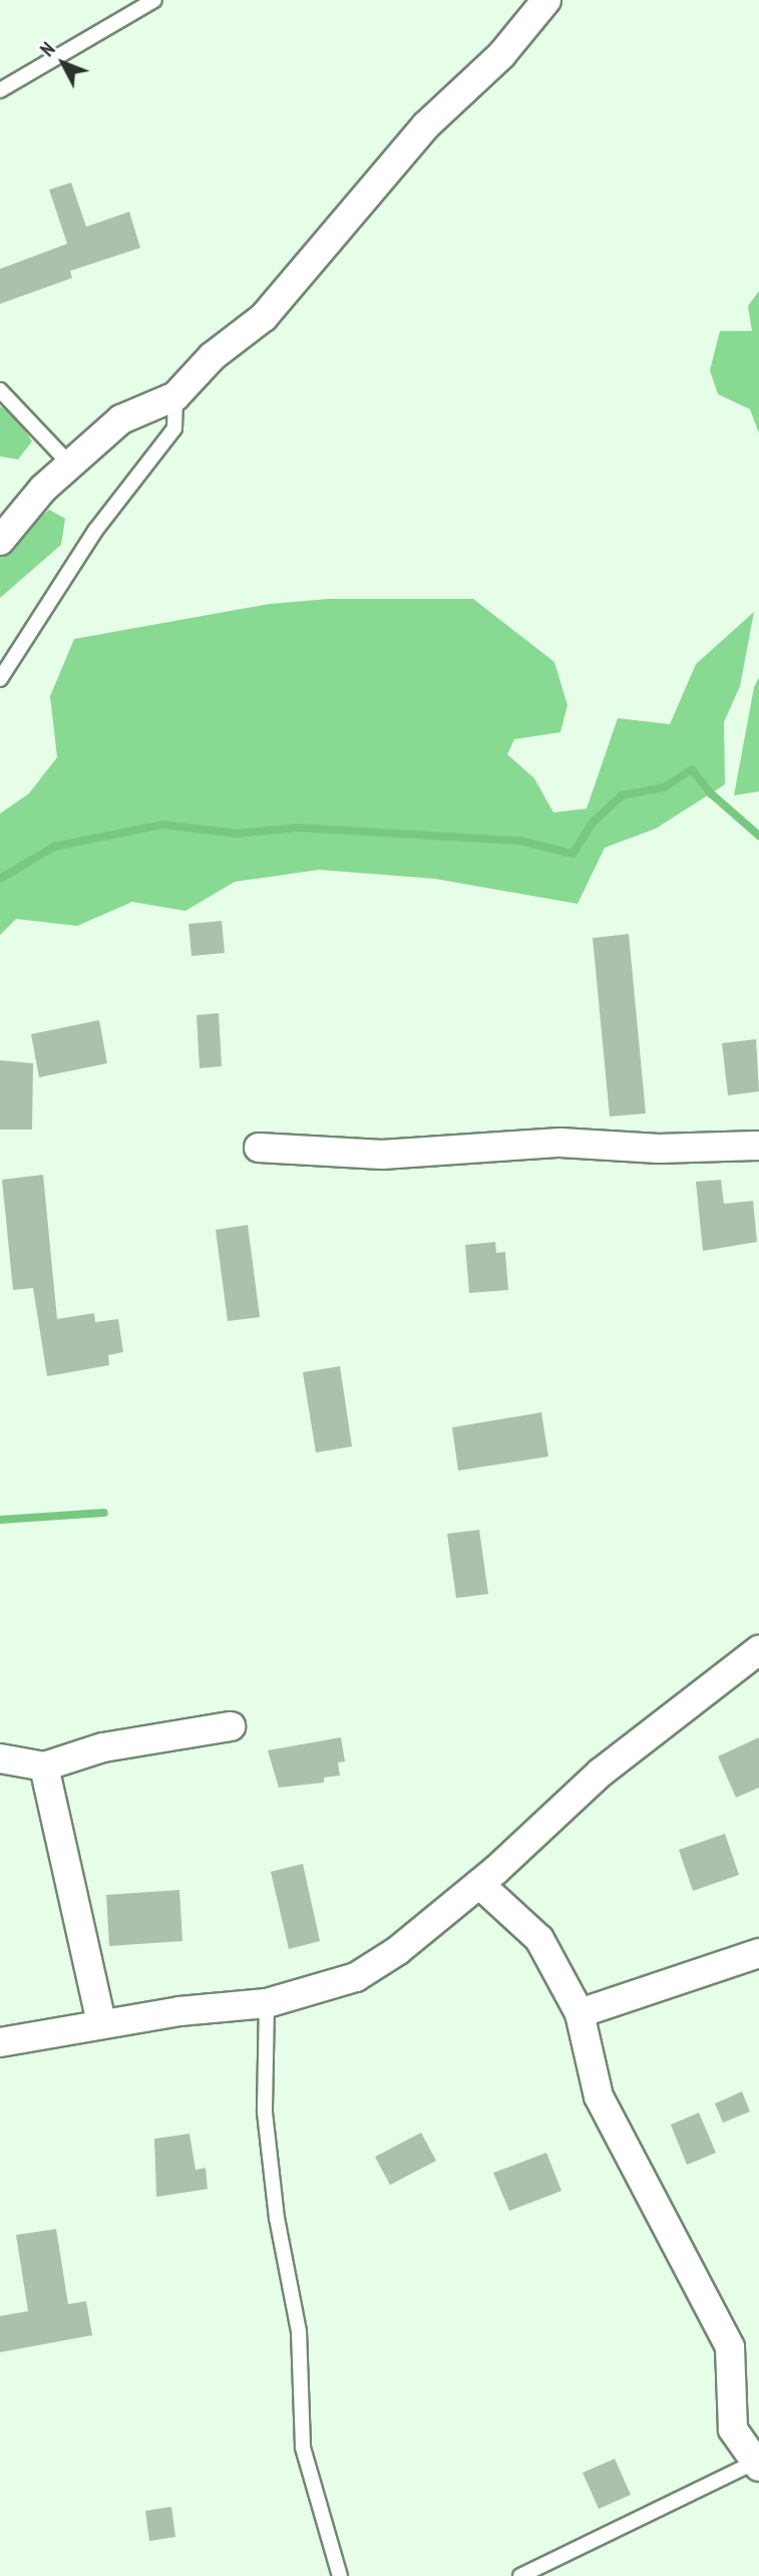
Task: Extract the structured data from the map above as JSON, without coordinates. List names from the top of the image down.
{
  "north": "top left"
}
